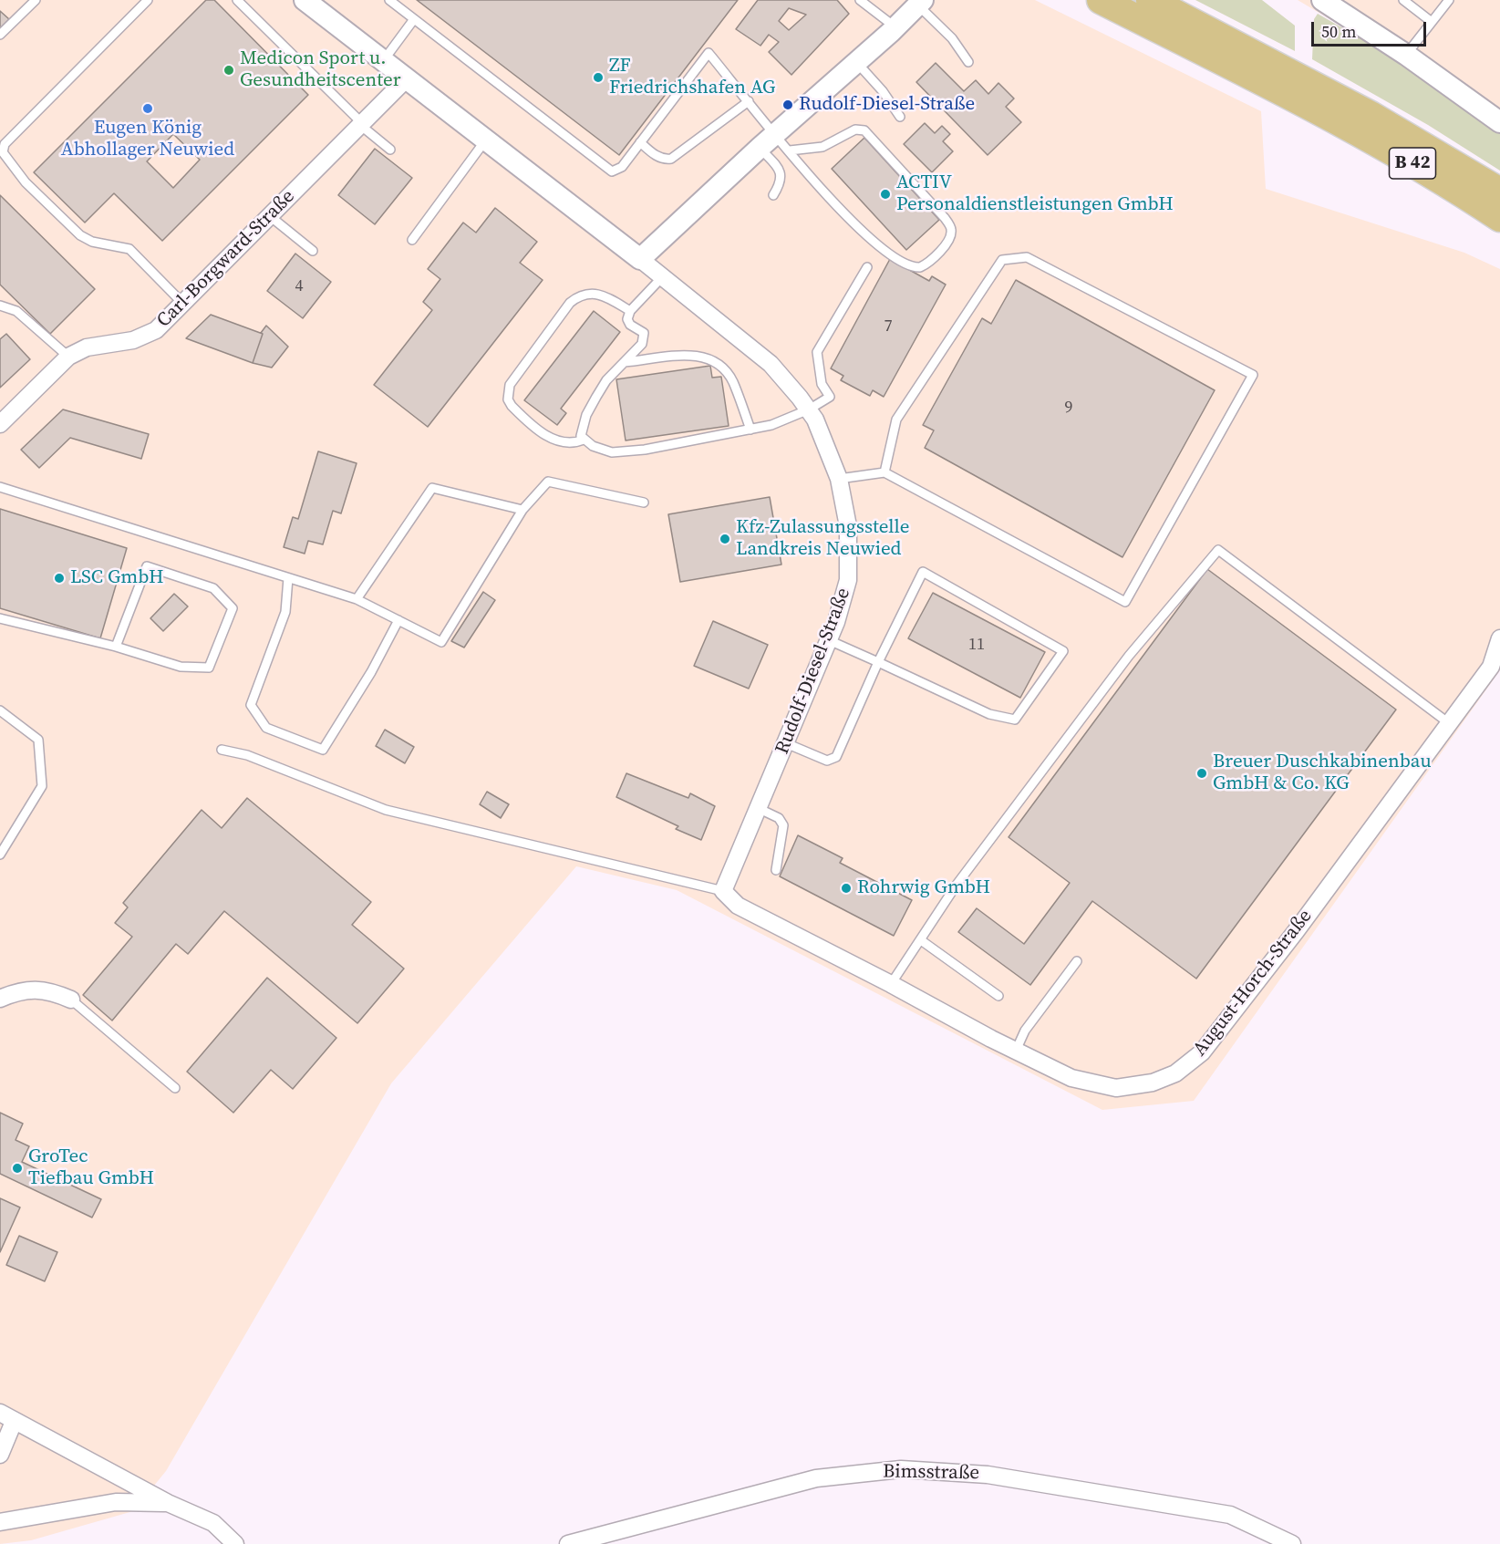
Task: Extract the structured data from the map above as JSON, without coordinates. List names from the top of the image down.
{
  "streets": {
    "highway": ["B 42"],
    "street": [
      "Carl-Borgward-Straße",
      "Rudolf-Diesel-Straße",
      "August-Horch-Straße",
      "Bimsstraße"
    ]
  },
  "crossings": [
    ["Carl-Borgward-Straße", "Rudolf-Diesel-Straße"],
    ["Rudolf-Diesel-Straße", "August-Horch-Straße"]
  ],
  "places": [
    "Medicon Sport u. Gesundheitscenter",
    "ZF Friedrichshafen AG",
    "Rudolf-Diesel-Straße",
    "Eugen König Abhollager Neuwied",
    "ACTIV Personaldienstleistungen GmbH",
    "Kfz-Zulassungsstelle Landkreis Neuwied",
    "LSC GmbH",
    "Breuer Duschkabinenbau GmbH & Co. KG",
    "Rohrwig GmbH",
    "GroTec Tiefbau GmbH"
  ],
  "house_numbers": [
    "4",
    "7",
    "9",
    "11"
  ],
  "scale_bar": "50 m"
}
